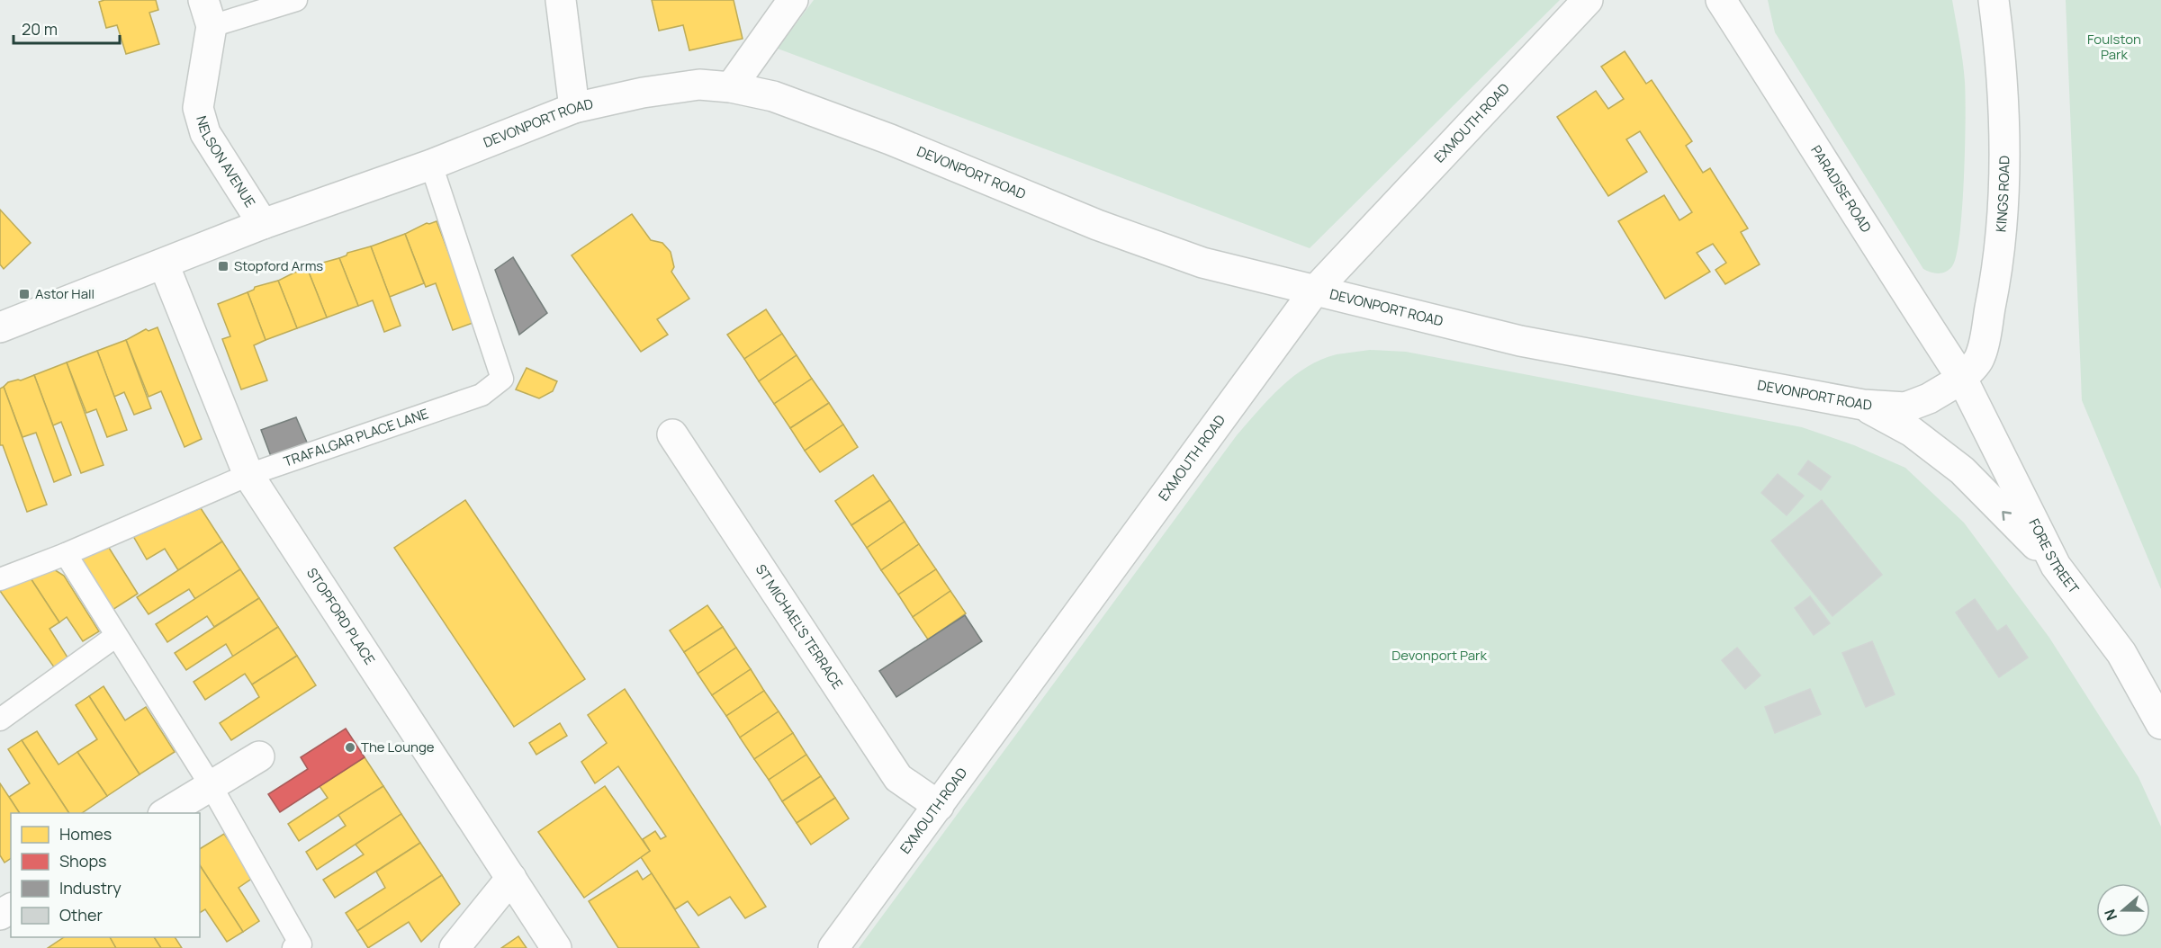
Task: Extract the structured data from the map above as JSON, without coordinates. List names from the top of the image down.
{
  "streets": {
    "street": [
      "EXMOUTH ROAD",
      "DEVONPORT ROAD",
      "NELSON AVENUE",
      "PARADISE ROAD",
      "KINGS ROAD",
      "FORE STREET",
      "STOPFORD PLACE",
      "ST MICHAEL'S TERRACE"
    ],
    "lane": ["TRAFALGAR PLACE LANE"]
  },
  "crossings": [
    ["EXMOUTH ROAD", "DEVONPORT ROAD"],
    ["EXMOUTH ROAD", "ST MICHAEL'S TERRACE"],
    ["DEVONPORT ROAD", "NELSON AVENUE"],
    ["DEVONPORT ROAD", "PARADISE ROAD"],
    ["DEVONPORT ROAD", "KINGS ROAD"],
    ["DEVONPORT ROAD", "TRAFALGAR PLACE LANE"],
    ["DEVONPORT ROAD", "FORE STREET"],
    ["DEVONPORT ROAD", "STOPFORD PLACE"],
    ["PARADISE ROAD", "KINGS ROAD"],
    ["PARADISE ROAD", "FORE STREET"],
    ["KINGS ROAD", "FORE STREET"],
    ["TRAFALGAR PLACE LANE", "STOPFORD PLACE"]
  ],
  "parks": ["Foulston Park", "Devonport Park"],
  "places": {
    "transit": ["Stopford Arms", "Astor Hall"],
    "other": ["The Lounge"]
  },
  "legend": [
    "Homes",
    "Shops",
    "Industry",
    "Other"
  ],
  "scale_bar": "20 m",
  "north": "left"
}
